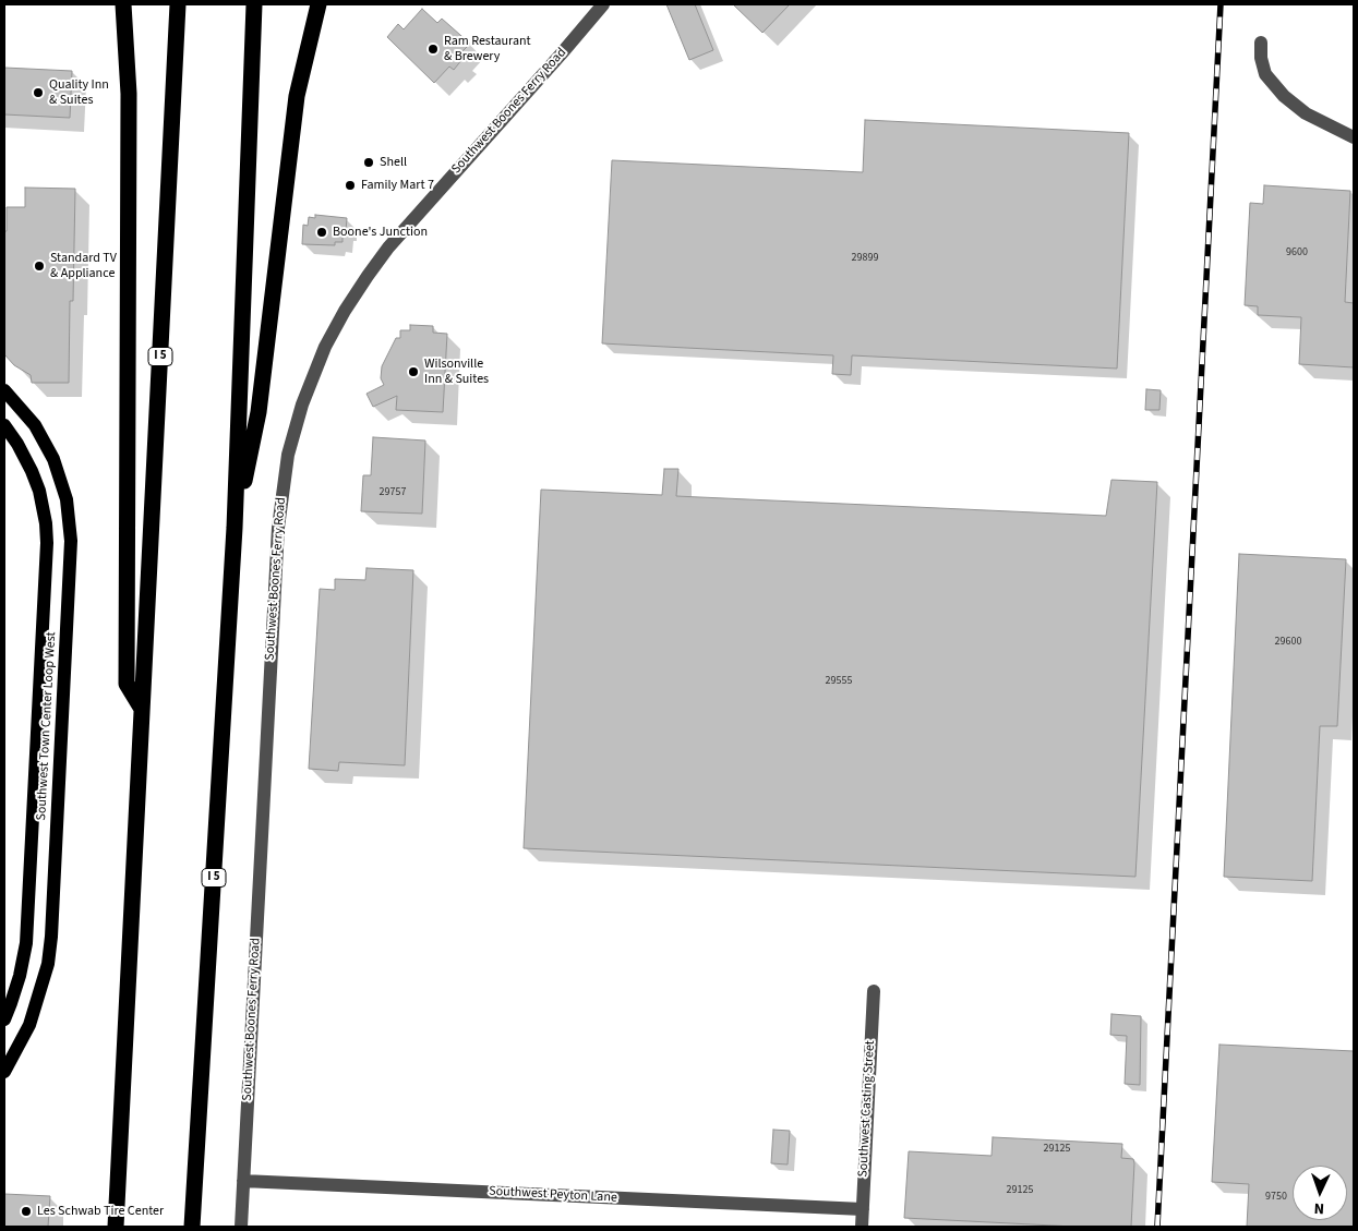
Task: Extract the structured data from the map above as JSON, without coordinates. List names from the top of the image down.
{
  "streets": {
    "highway": ["I 5"],
    "main road": ["Southwest Town Center Loop West"],
    "street": ["Southwest Boones Ferry Road", "Southwest Casting Street", "Southwest Peyton Lane"]
  },
  "crossings": [
    ["Southwest Boones Ferry Road", "Southwest Peyton Lane"],
    ["Southwest Casting Street", "Southwest Peyton Lane"]
  ],
  "places": [
    "Ram Restaurant & Brewery",
    "Quality Inn & Suites",
    "Shell",
    "Family Mart 7",
    "Boone's Junction",
    "Standard TV & Appliance",
    "Wilsonville Inn & Suites",
    "Les Schwab Tire Center"
  ],
  "house_numbers": [
    "9600",
    "29899",
    "29757",
    "29600",
    "29555",
    "29125",
    "29125",
    "9750"
  ],
  "north": "bottom"
}
